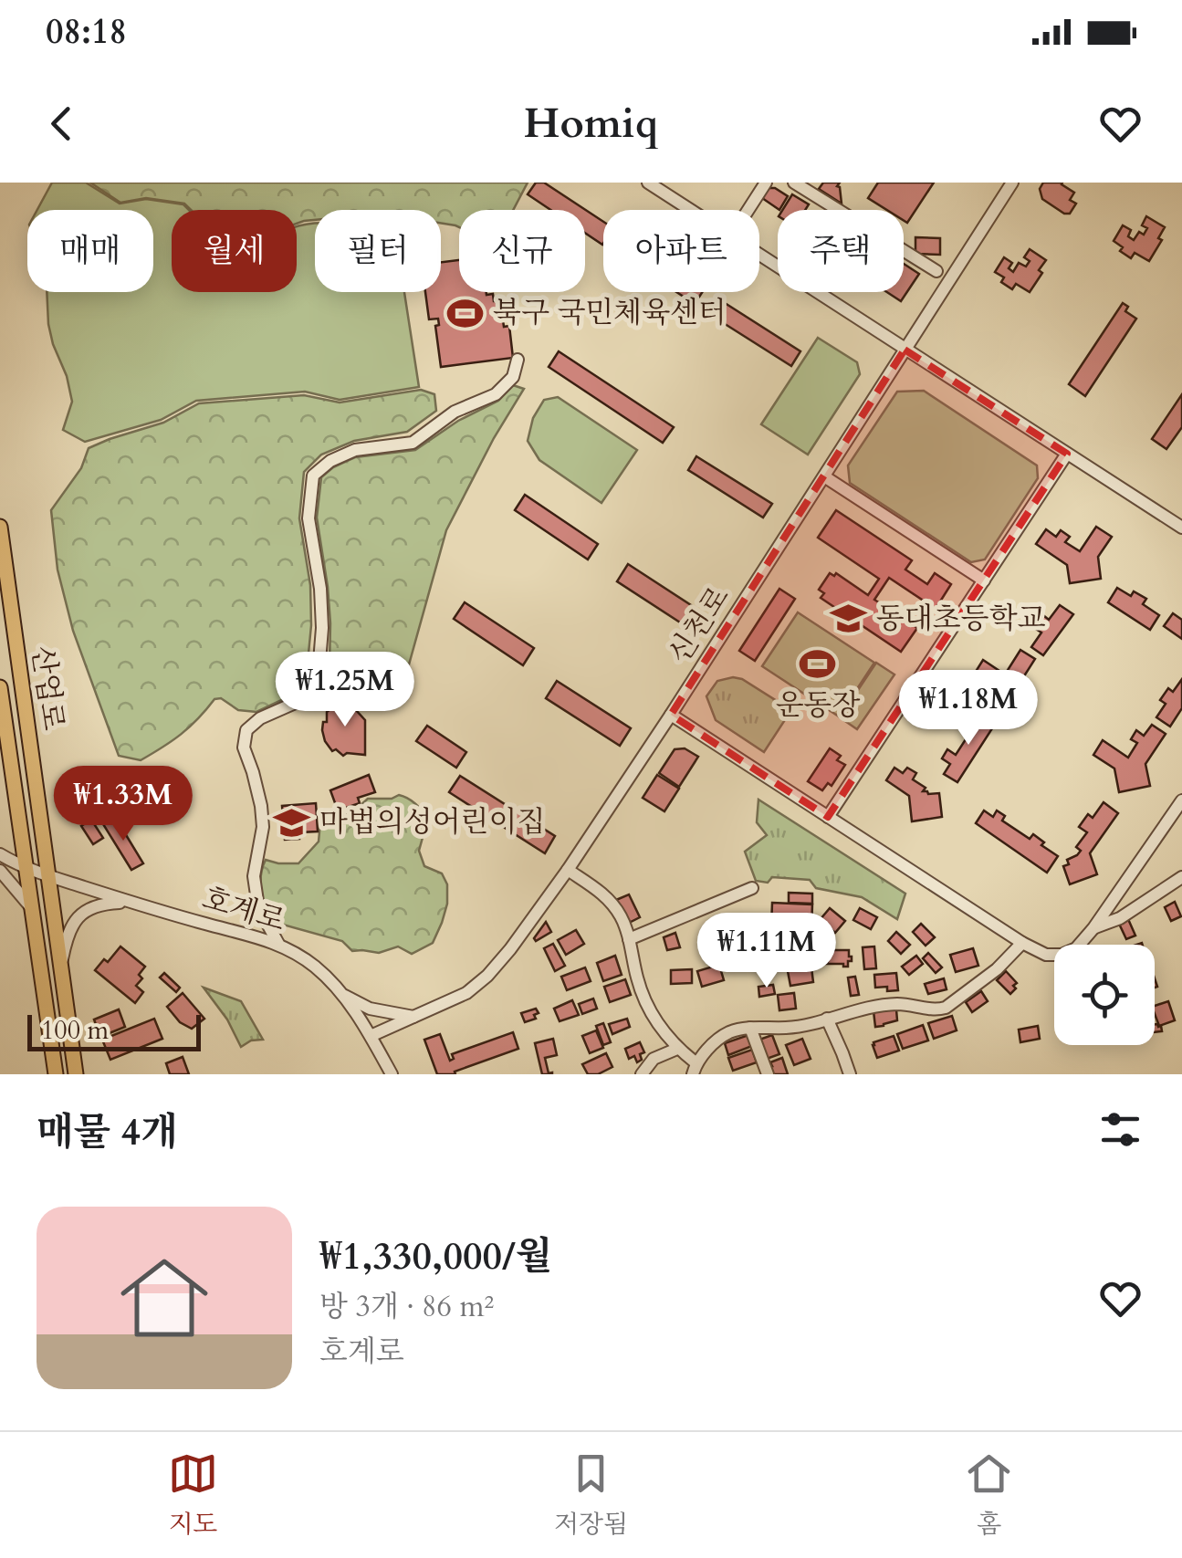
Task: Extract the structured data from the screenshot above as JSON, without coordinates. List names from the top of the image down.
{
  "streets": {
    "main road": ["산업로"],
    "street": ["신천로", "호계로"]
  },
  "crossings": [
    ["신천로", "호계로"],
    ["산업로", "호계로"]
  ],
  "places": {
    "sports": ["북구 국민체육센터", "운동장"],
    "school or university": ["동대초등학교", "마법의성어린이집"]
  },
  "scale_bar": "100 m",
  "page": {
    "status": "08:18",
    "header": "Homiq",
    "chip": [
      "매매",
      "월세",
      "필터",
      "신규",
      "아파트",
      "주택"
    ],
    "price": [
      "₩1.25M",
      "₩1.18M",
      "₩1.33M",
      "₩1.11M"
    ],
    "scale": "100 m",
    "heading": "매물 4개",
    "list": [
      {
        "name": "₩1,330,000/월",
        "note": "방 3개 · 86 m² · 호계로"
      }
    ],
    "tabs": ["지도", "저장됨", "홈"]
  }
}
